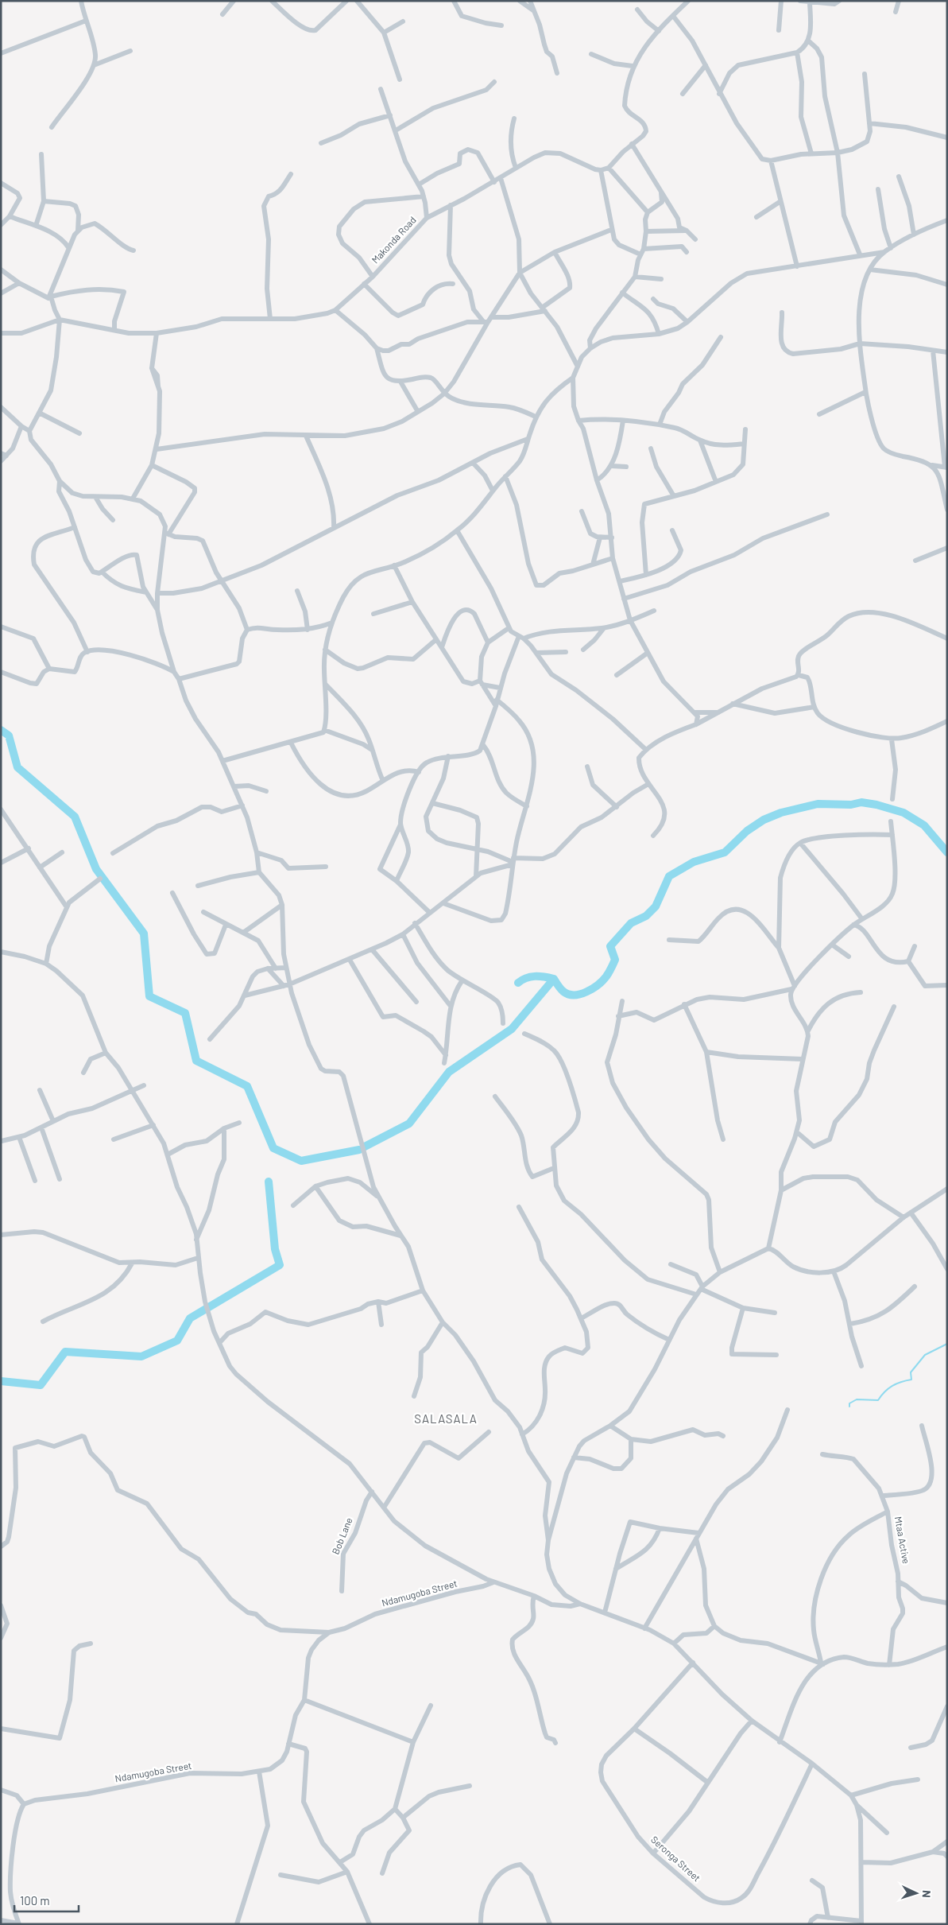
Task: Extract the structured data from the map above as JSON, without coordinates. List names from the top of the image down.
{
  "streets": {
    "street": [
      "Makonda Road",
      "Bob Lane",
      "Mtaa Active",
      "Ndamugoba Street",
      "Seronga Street"
    ]
  },
  "districts": ["SALASALA"],
  "scale_bar": "100 m",
  "north": "right"
}
